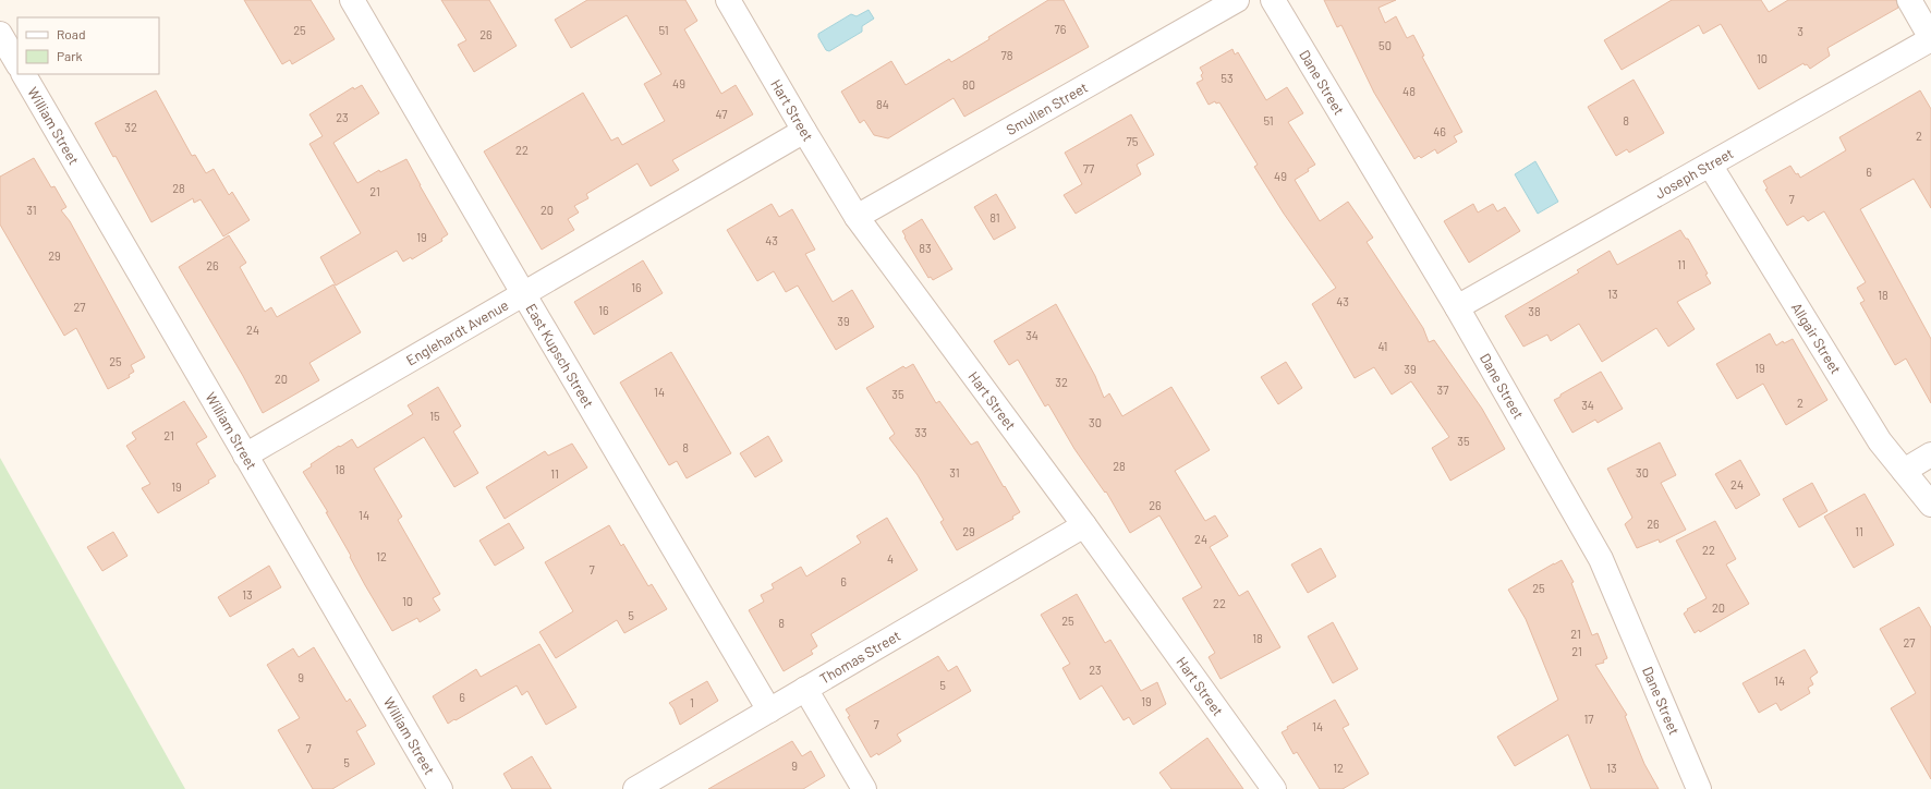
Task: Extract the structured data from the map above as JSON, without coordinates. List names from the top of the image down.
{
  "streets": {
    "street": [
      "Dane Street",
      "Smullen Street",
      "Hart Street",
      "William Street",
      "Joseph Street",
      "Englehardt Avenue",
      "Allgair Street",
      "East Kupsch Street",
      "Thomas Street"
    ]
  },
  "crossings": [
    ["Dane Street", "Joseph Street"],
    ["Smullen Street", "Hart Street"],
    ["Hart Street", "Englehardt Avenue"],
    ["Hart Street", "Thomas Street"],
    ["William Street", "Englehardt Avenue"],
    ["Joseph Street", "Allgair Street"],
    ["Englehardt Avenue", "East Kupsch Street"],
    ["East Kupsch Street", "Thomas Street"]
  ],
  "house_numbers": [
    "76",
    "25",
    "51",
    "3",
    "26",
    "50",
    "78",
    "10",
    "53",
    "49",
    "80",
    "48",
    "84",
    "47",
    "23",
    "51",
    "8",
    "32",
    "46",
    "2",
    "75",
    "22",
    "77",
    "6",
    "49",
    "28",
    "21",
    "7",
    "31",
    "20",
    "81",
    "19",
    "43",
    "83",
    "29",
    "11",
    "26",
    "16",
    "13",
    "18",
    "43",
    "27",
    "16",
    "38",
    "39",
    "24",
    "34",
    "41",
    "25",
    "19",
    "39",
    "20",
    "32",
    "37",
    "14",
    "35",
    "2",
    "34",
    "15",
    "30",
    "33",
    "21",
    "35",
    "8",
    "28",
    "18",
    "31",
    "30",
    "11",
    "24",
    "19",
    "26",
    "14",
    "26",
    "29",
    "11",
    "24",
    "22",
    "12",
    "4",
    "7",
    "6",
    "25",
    "13",
    "10",
    "22",
    "20",
    "5",
    "25",
    "8",
    "21",
    "18",
    "27",
    "21",
    "23",
    "9",
    "14",
    "5",
    "6",
    "19",
    "1",
    "17",
    "7",
    "14",
    "7",
    "5",
    "9",
    "12",
    "13"
  ],
  "legend": ["Road", "Park"]
}
